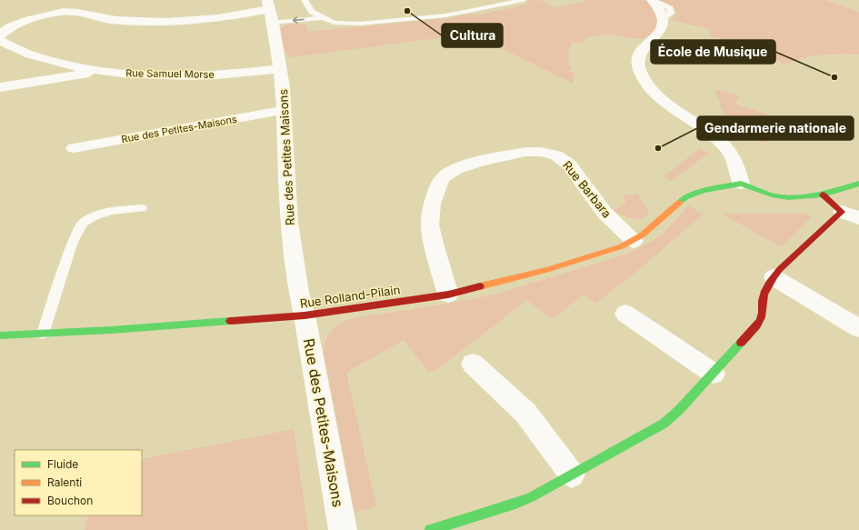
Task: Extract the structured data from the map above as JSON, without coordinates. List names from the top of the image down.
{
  "streets": {
    "street": [
      "Rue Samuel Morse",
      "Rue des Petites-Maisons",
      "Rue des Petites Maisons",
      "Rue Barbara",
      "Rue Rolland-Pilain"
    ]
  },
  "crossings": [
    ["Rue Samuel Morse", "Rue des Petites Maisons"],
    ["Rue des Petites-Maisons", "Rue des Petites Maisons"],
    ["Rue des Petites-Maisons", "Rue Rolland-Pilain"],
    ["Rue des Petites Maisons", "Rue Rolland-Pilain"],
    ["Rue Barbara", "Rue Rolland-Pilain"]
  ],
  "places": ["Cultura", "École de Musique", "Gendarmerie nationale"],
  "legend": ["Fluide", "Ralenti", "Bouchon"]
}
